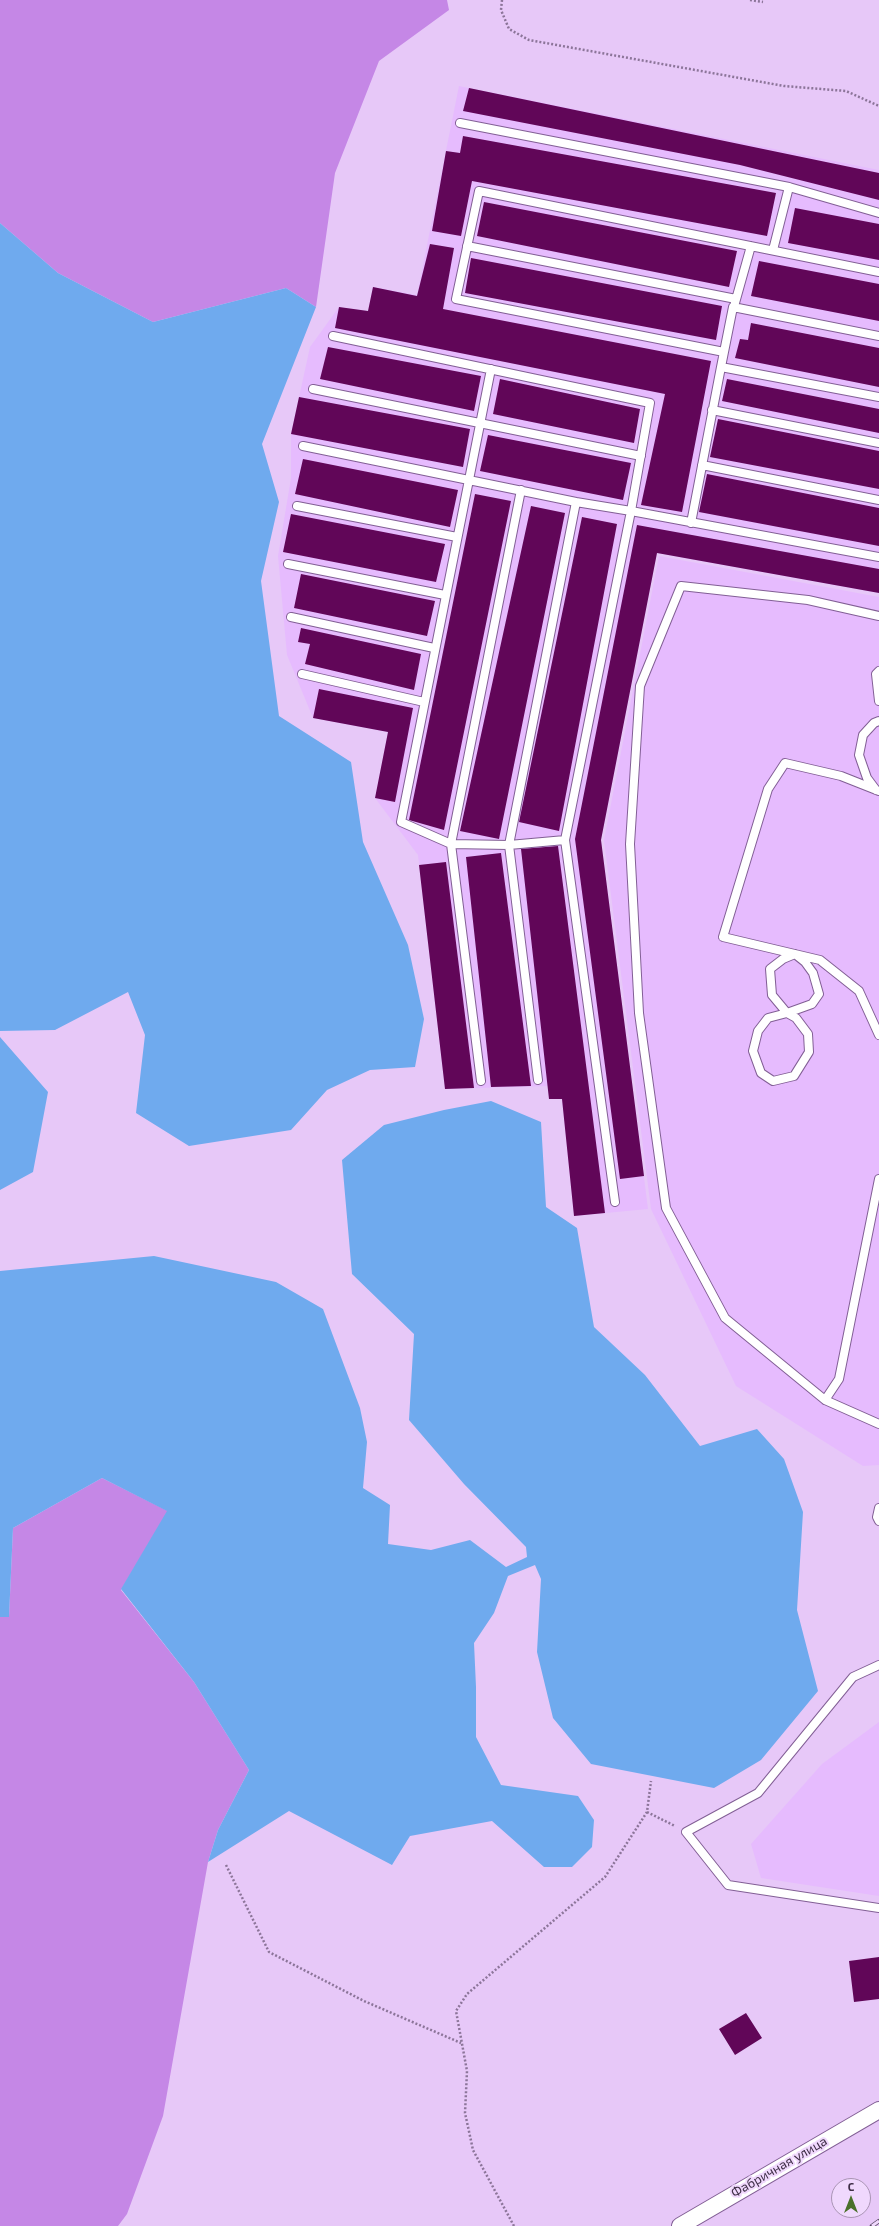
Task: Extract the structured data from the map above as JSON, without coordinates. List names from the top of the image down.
{
  "streets": {
    "street": ["Фабричная улица"]
  },
  "north": "top"
}
